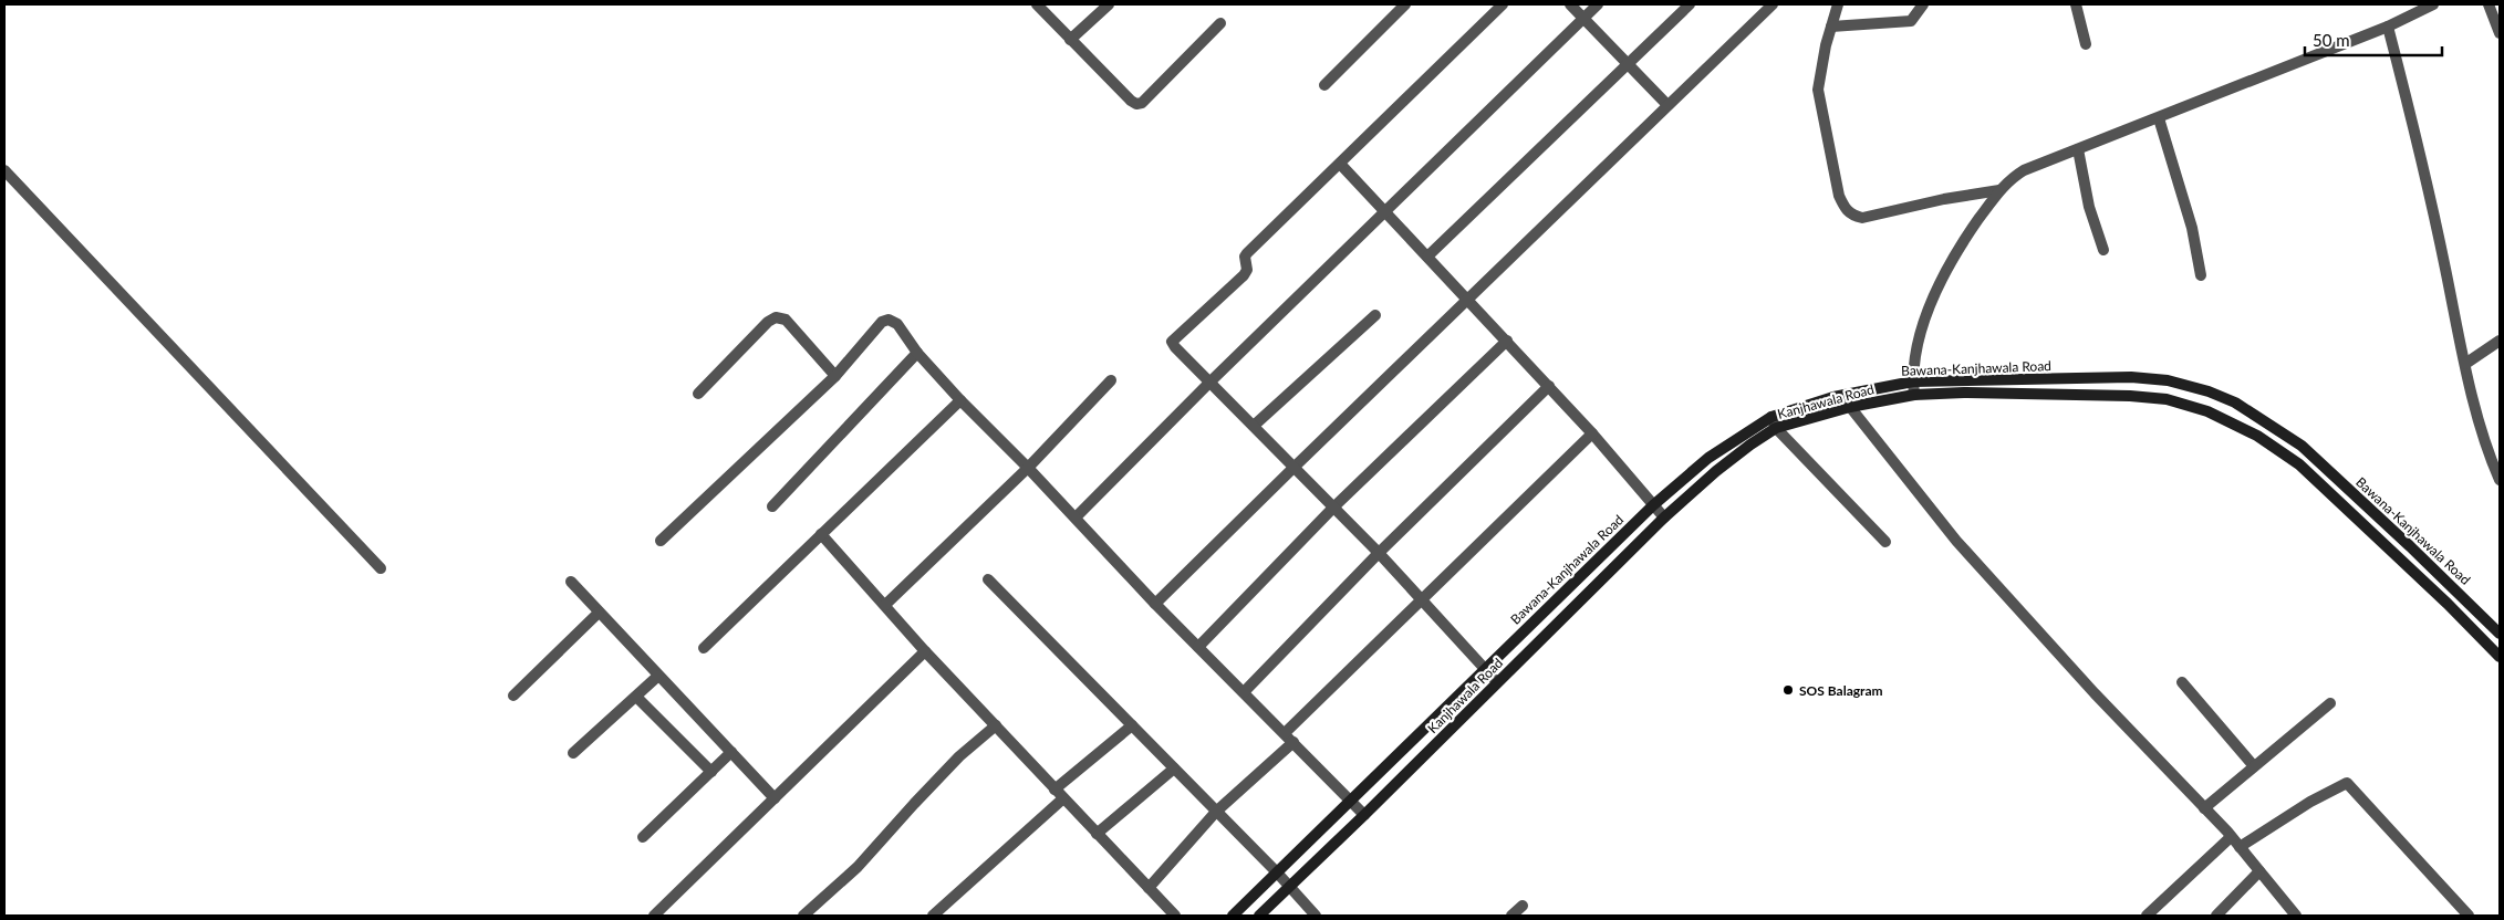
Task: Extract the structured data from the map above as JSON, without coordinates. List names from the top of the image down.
{
  "streets": {
    "main road": ["Bawana-Kanjhawala Road", "Kanjhawala Road"]
  },
  "places": ["SOS Balagram"],
  "scale_bar": "50 m"
}
